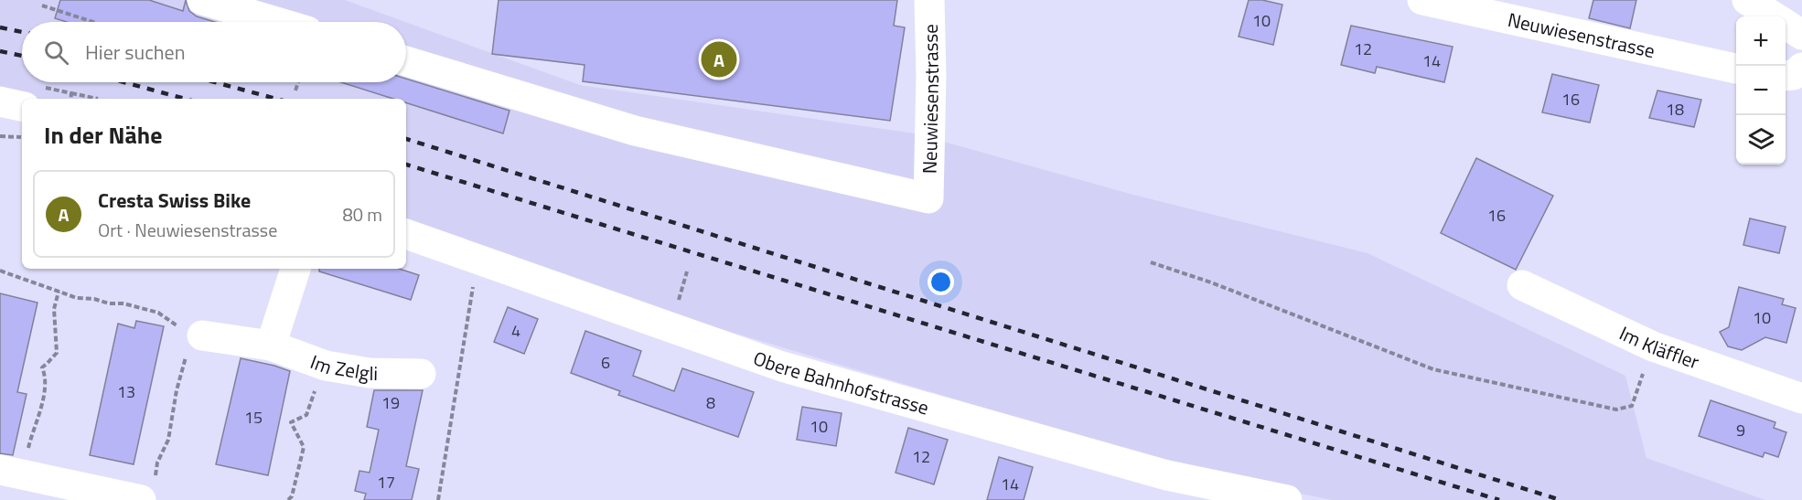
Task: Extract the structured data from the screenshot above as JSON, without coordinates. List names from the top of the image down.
{
  "streets": {
    "street": [
      "Neuwiesenstrasse",
      "Im Kläffler",
      "Im Zelgli",
      "Obere Bahnhofstrasse"
    ]
  },
  "house_numbers": [
    "10",
    "12",
    "14",
    "16",
    "18",
    "16",
    "10",
    "4",
    "6",
    "13",
    "19",
    "8",
    "15",
    "10",
    "9",
    "12",
    "17",
    "14"
  ],
  "page": {
    "map_buttons": ["+", "−"],
    "search": "Hier suchen",
    "pins": "A",
    "heading": "In der Nähe",
    "list": [
      {
        "mark": "A",
        "name": "Cresta Swiss Bike",
        "note": "Ort · Neuwiesenstrasse",
        "value": "80 m"
      }
    ]
  }
}
